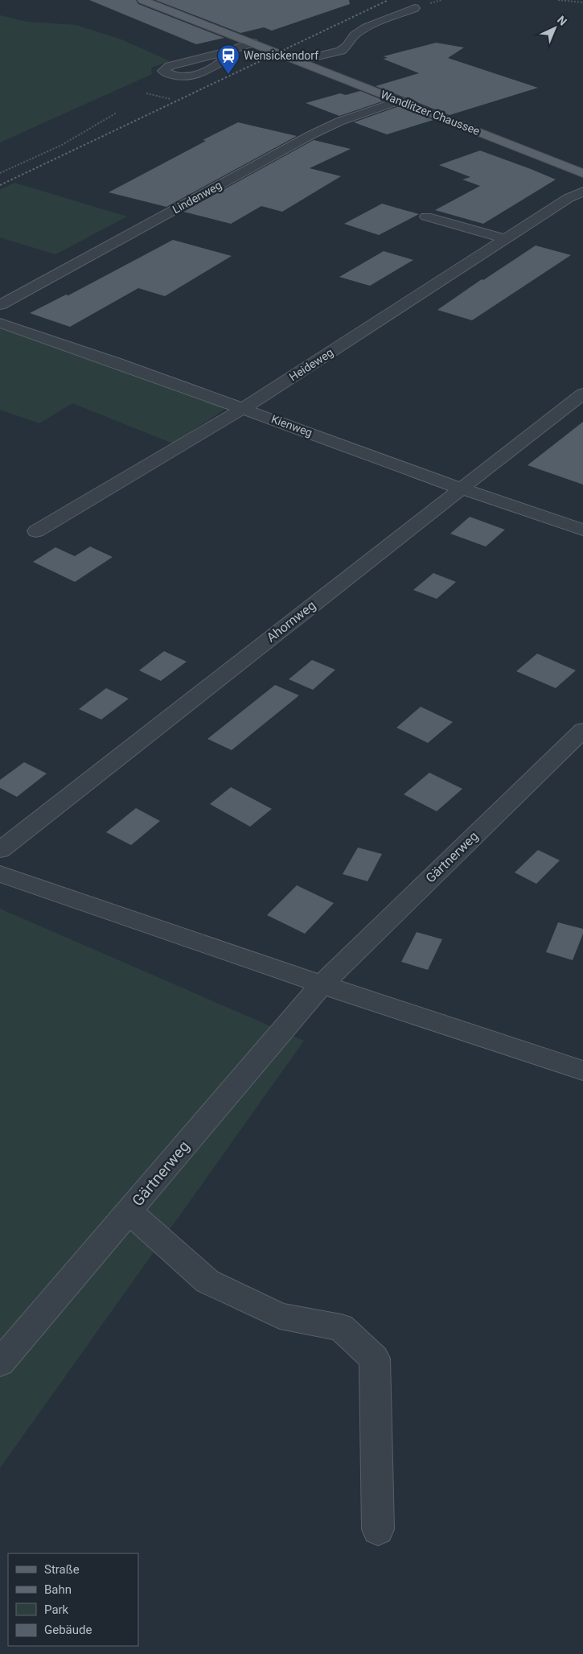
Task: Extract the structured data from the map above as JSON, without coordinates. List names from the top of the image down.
{
  "streets": {
    "main road": ["Wandlitzer Chaussee"],
    "street": [
      "Lindenweg",
      "Heideweg",
      "Kienweg",
      "Ahornweg",
      "Gärtnerweg"
    ]
  },
  "crossings": [
    ["Wandlitzer Chaussee", "Lindenweg"],
    ["Heideweg", "Kienweg"],
    ["Kienweg", "Ahornweg"]
  ],
  "places": {
    "station": ["Wensickendorf"]
  },
  "legend": [
    "Straße",
    "Bahn",
    "Park",
    "Gebäude"
  ],
  "north": "top right"
}
